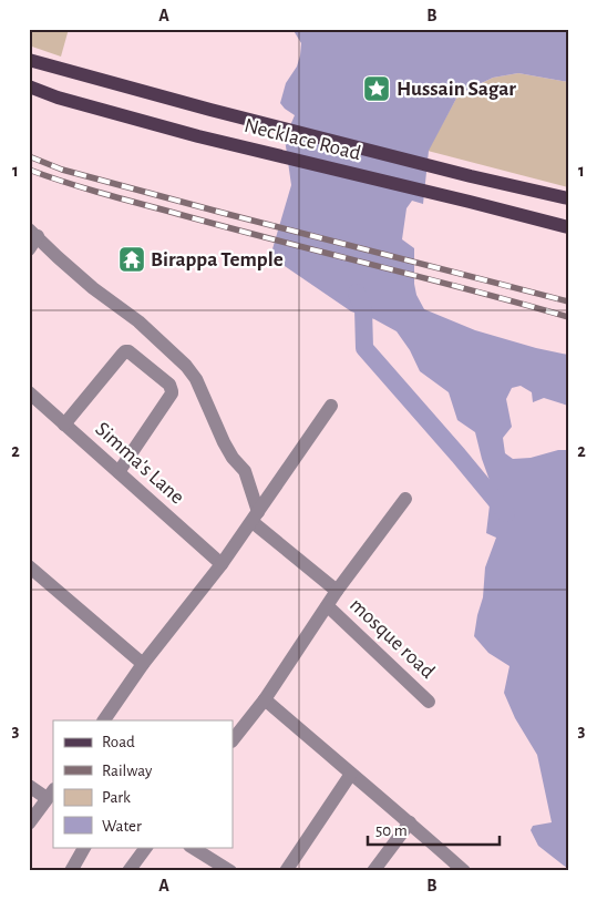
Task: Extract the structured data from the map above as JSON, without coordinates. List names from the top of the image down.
{
  "streets": {
    "main road": ["Necklace Road"],
    "street": ["Simma's Lane", "mosque road"]
  },
  "places": {
    "place": ["Hussain Sagar"],
    "temple": ["Birappa Temple"]
  },
  "legend": [
    "Road",
    "Railway",
    "Park",
    "Water"
  ],
  "scale_bar": "50 m",
  "grid": {
    "columns": ["A", "B"],
    "rows": ["1", "2", "3"]
  }
}
